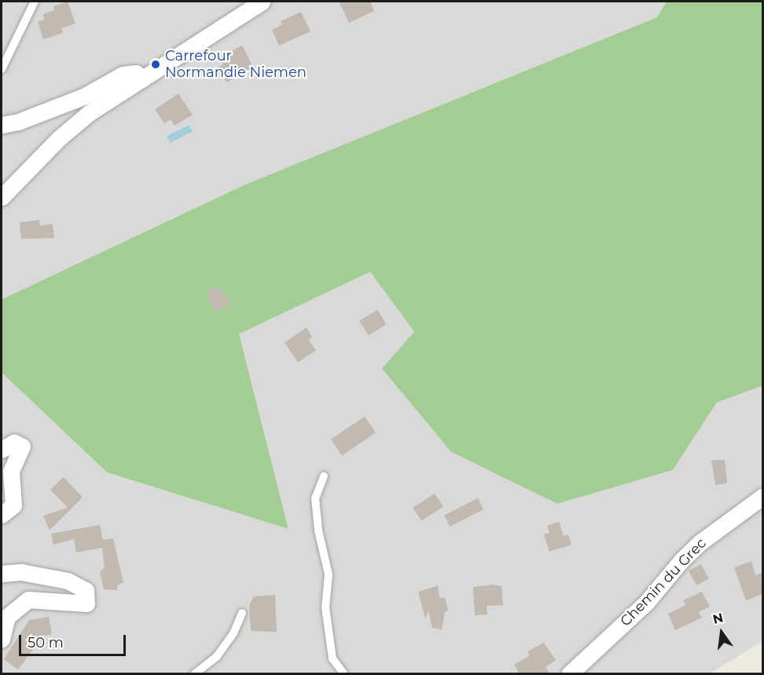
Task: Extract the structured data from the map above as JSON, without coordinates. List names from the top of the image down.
{
  "streets": {
    "street": ["Chemin du Grec"]
  },
  "places": ["Carrefour Normandie Niemen"],
  "scale_bar": "50 m",
  "north": "top"
}
